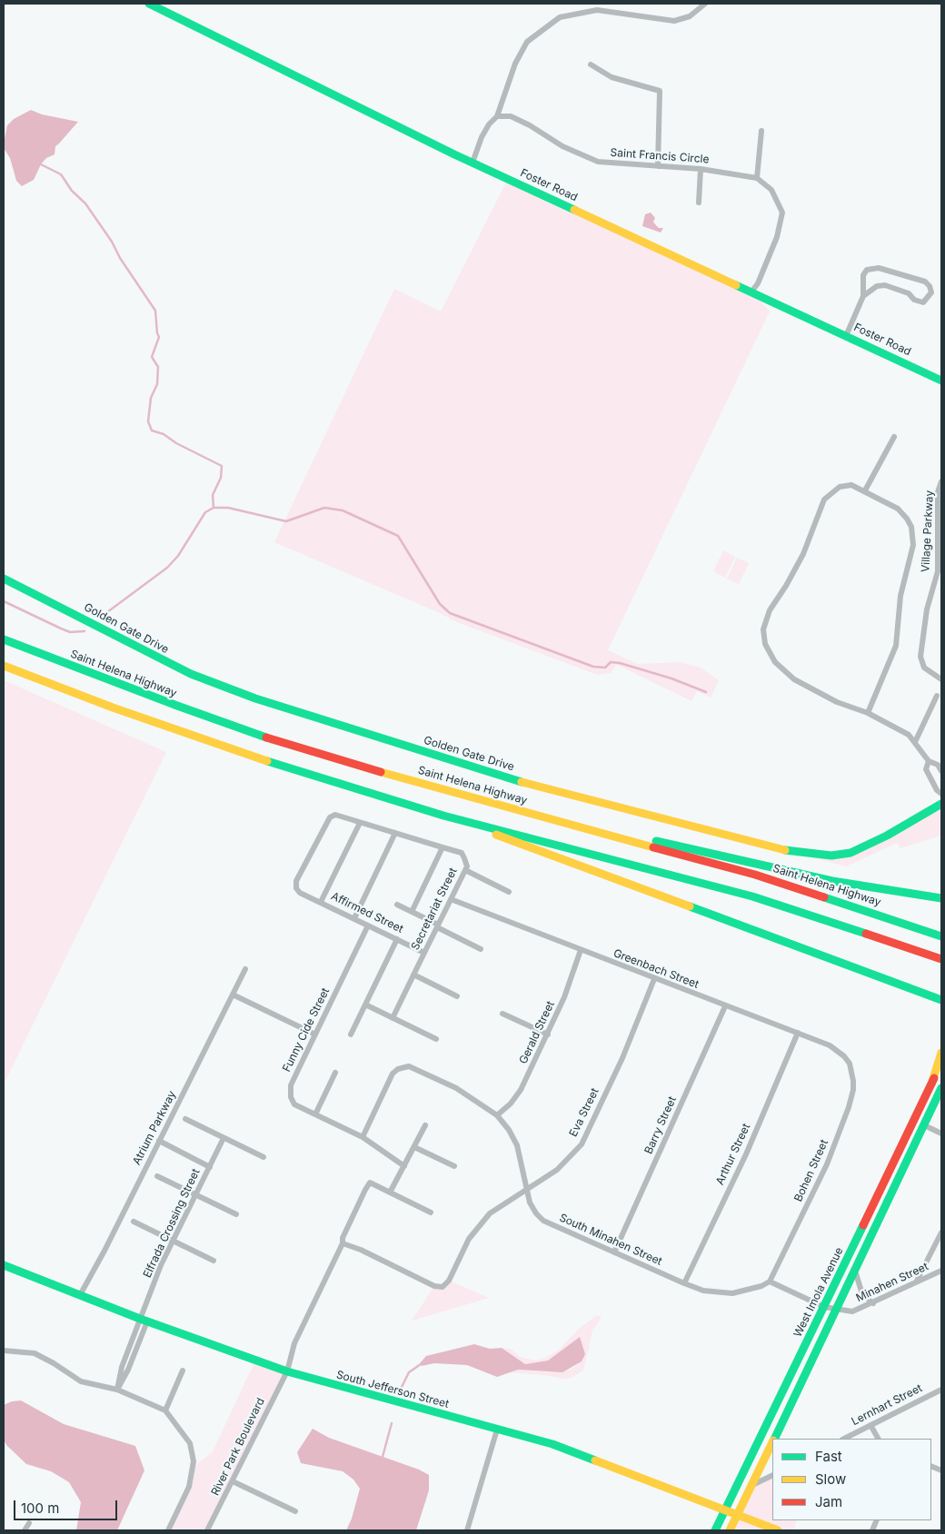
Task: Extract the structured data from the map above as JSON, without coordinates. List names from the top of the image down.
{
  "streets": {
    "main road": [
      "Foster Road",
      "Golden Gate Drive",
      "Saint Helena Highway",
      "West Imola Avenue",
      "South Jefferson Street"
    ],
    "street": [
      "Saint Francis Circle",
      "Village Parkway",
      "Secretariat Street",
      "Affirmed Street",
      "Greenbach Street",
      "Funny Cide Street",
      "Gerald Street",
      "Eva Street",
      "Barry Street",
      "Atrium Parkway",
      "Arthur Street",
      "Bohen Street",
      "Elfrada Crossing Street",
      "South Minahen Street",
      "Minahen Street",
      "Lernhart Street",
      "River Park Boulevard"
    ]
  },
  "crossings": [
    ["Secretariat Street", "Affirmed Street"],
    ["Secretariat Street", "Greenbach Street"],
    ["Affirmed Street", "Funny Cide Street"],
    ["Greenbach Street", "Gerald Street"],
    ["Greenbach Street", "Eva Street"],
    ["Greenbach Street", "Barry Street"],
    ["Greenbach Street", "Arthur Street"],
    ["Greenbach Street", "Bohen Street"],
    ["Funny Cide Street", "South Minahen Street"],
    ["Gerald Street", "South Minahen Street"],
    ["Eva Street", "South Minahen Street"],
    ["Eva Street", "River Park Boulevard"],
    ["Barry Street", "South Minahen Street"],
    ["Atrium Parkway", "South Jefferson Street"],
    ["Arthur Street", "South Minahen Street"],
    ["Bohen Street", "South Minahen Street"],
    ["Elfrada Crossing Street", "South Jefferson Street"],
    ["Minahen Street", "West Imola Avenue"],
    ["West Imola Avenue", "South Jefferson Street"],
    ["South Jefferson Street", "River Park Boulevard"]
  ],
  "legend": ["Fast", "Slow", "Jam"],
  "scale_bar": "100 m"
}
